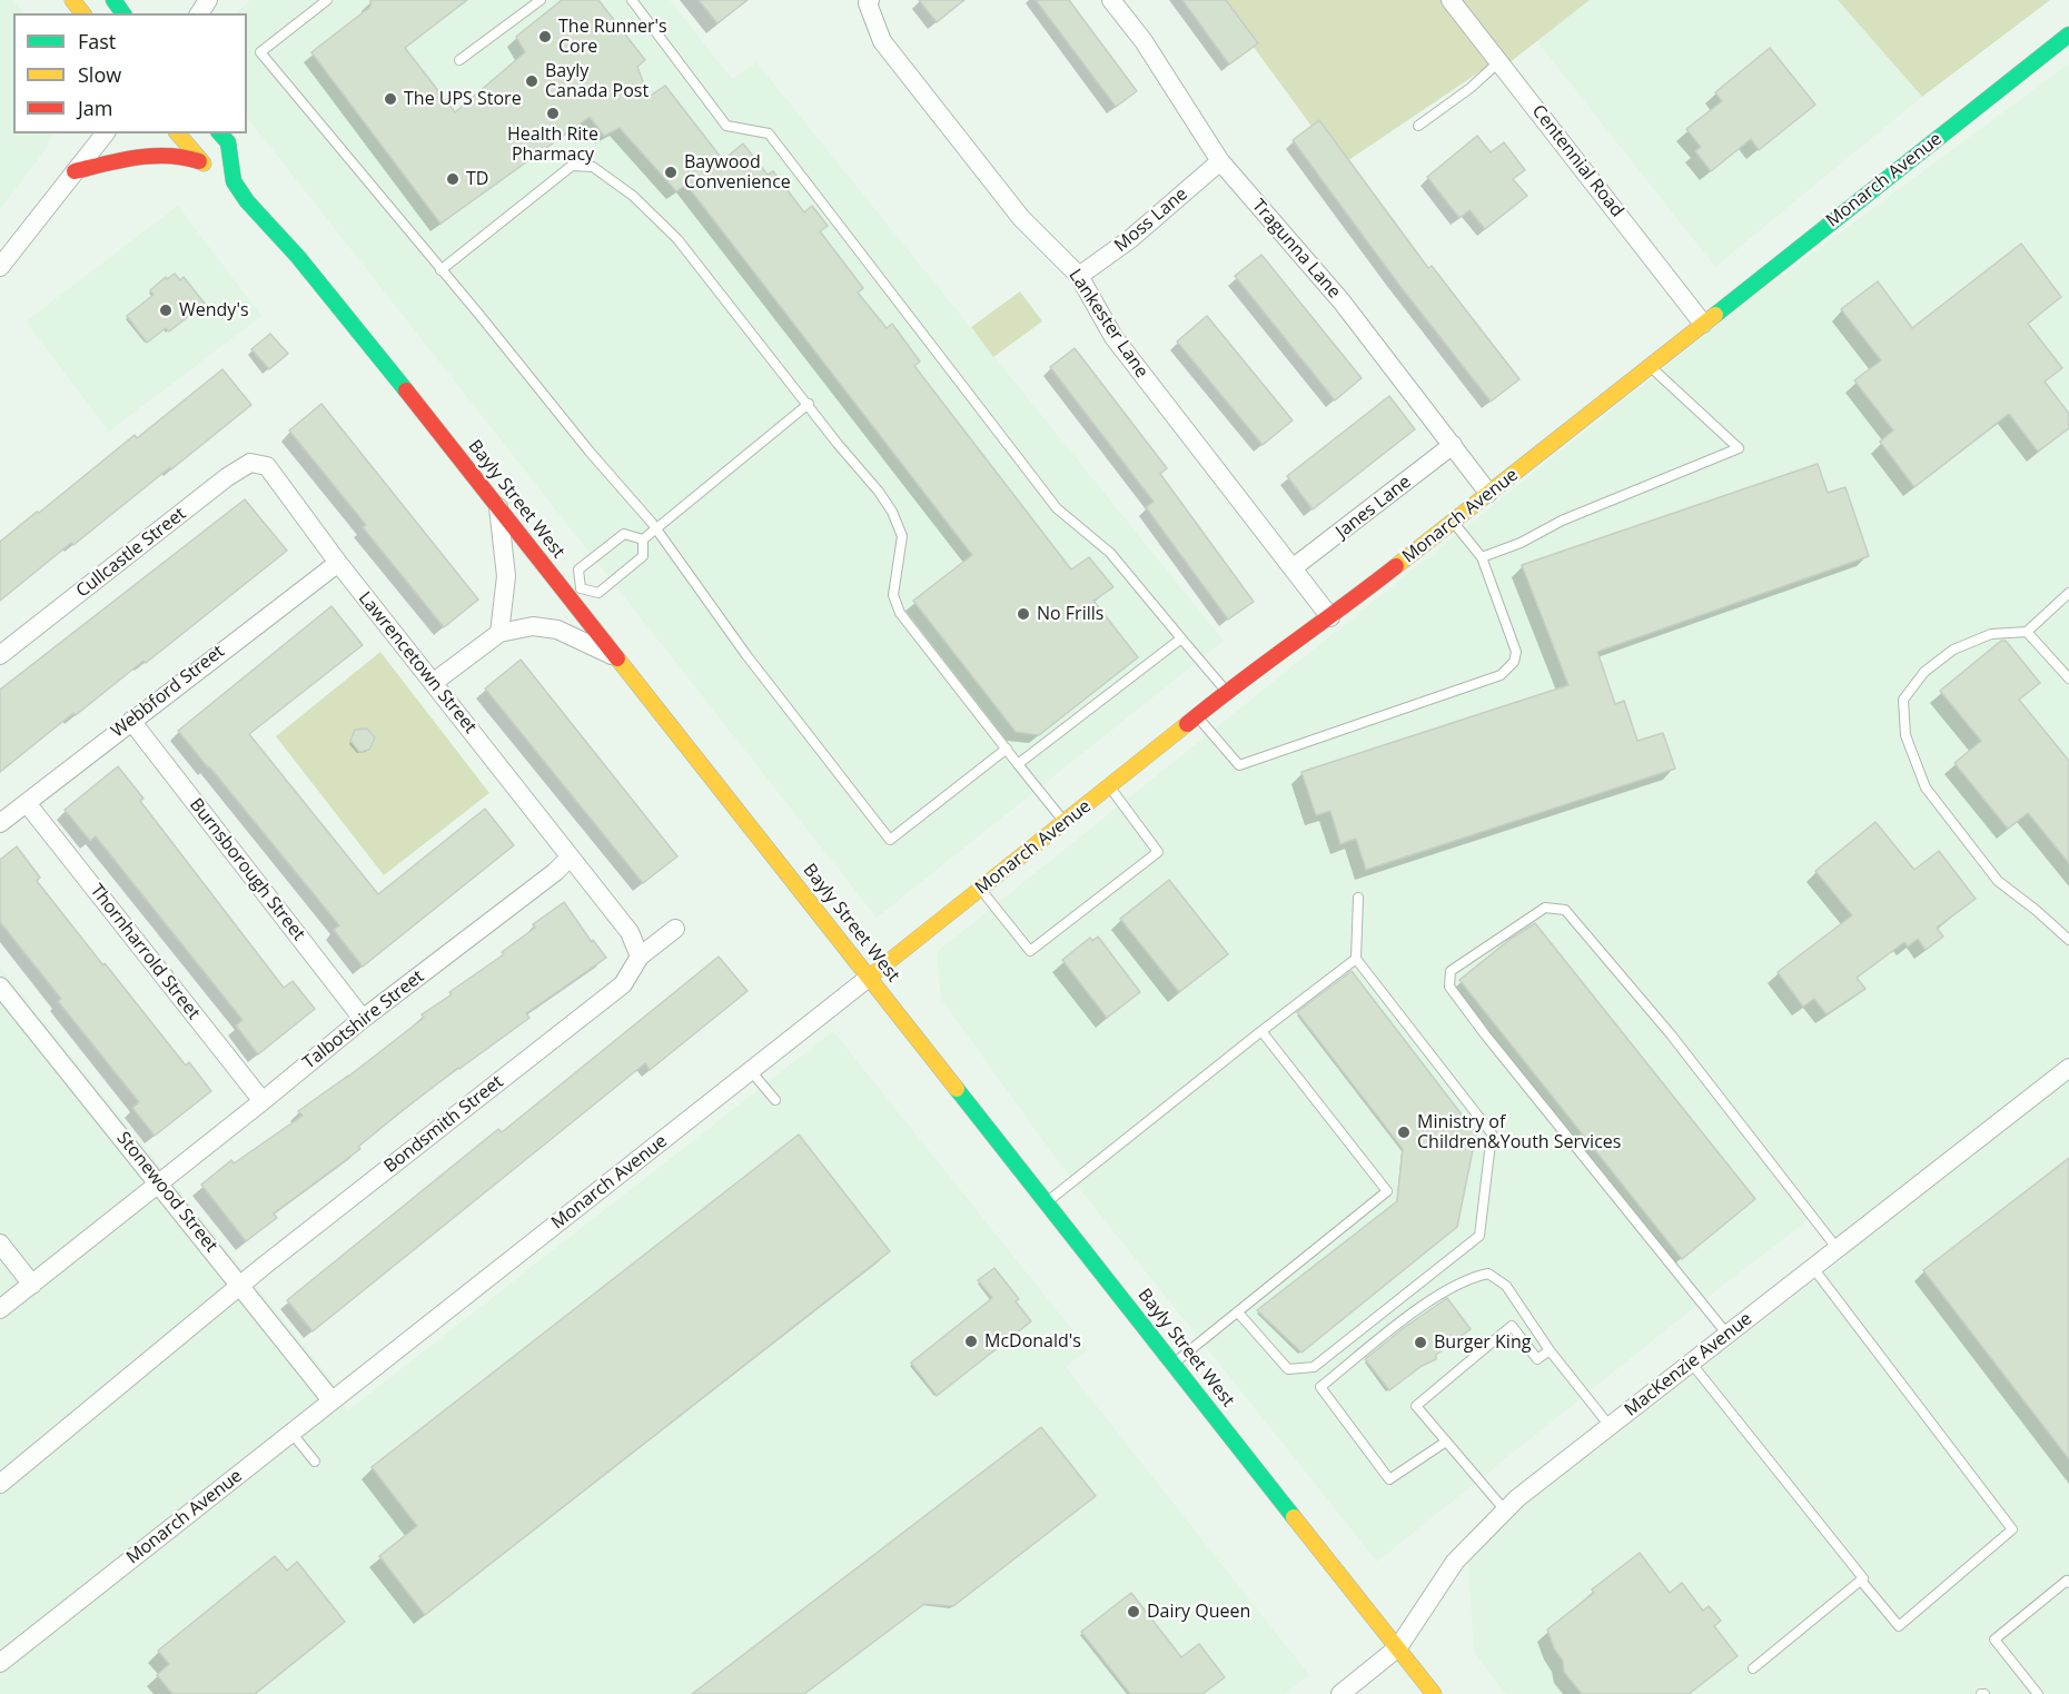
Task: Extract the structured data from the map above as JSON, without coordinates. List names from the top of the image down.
{
  "streets": {
    "main road": ["Monarch Avenue", "Bayly Street West"],
    "street": [
      "Centennial Road",
      "Moss Lane",
      "Tragunna Lane",
      "Lankester Lane",
      "Janes Lane",
      "Cullcastle Street",
      "Lawrencetown Street",
      "Webbford Street",
      "Burnsborough Street",
      "Thornharrold Street",
      "Talbotshire Street",
      "Bondsmith Street",
      "Stonewood Street",
      "MacKenzie Avenue"
    ]
  },
  "crossings": [
    ["Centennial Road", "Monarch Avenue"],
    ["Monarch Avenue", "Tragunna Lane"],
    ["Monarch Avenue", "Lankester Lane"],
    ["Monarch Avenue", "Bayly Street West"],
    ["Monarch Avenue", "Stonewood Street"],
    ["Moss Lane", "Tragunna Lane"],
    ["Moss Lane", "Lankester Lane"],
    ["Tragunna Lane", "Janes Lane"],
    ["Lankester Lane", "Janes Lane"],
    ["Bayly Street West", "MacKenzie Avenue"],
    ["Cullcastle Street", "Lawrencetown Street"],
    ["Lawrencetown Street", "Webbford Street"],
    ["Lawrencetown Street", "Talbotshire Street"],
    ["Webbford Street", "Burnsborough Street"],
    ["Webbford Street", "Thornharrold Street"],
    ["Burnsborough Street", "Talbotshire Street"],
    ["Thornharrold Street", "Talbotshire Street"],
    ["Talbotshire Street", "Stonewood Street"],
    ["Bondsmith Street", "Stonewood Street"]
  ],
  "places": [
    "The Runner's Core",
    "Bayly Canada Post",
    "The UPS Store",
    "Health Rite Pharmacy",
    "Baywood Convenience",
    "TD",
    "Wendy's",
    "No Frills",
    "Ministry of Children&Youth Services",
    "McDonald's",
    "Burger King",
    "Dairy Queen"
  ],
  "legend": ["Fast", "Slow", "Jam"]
}
